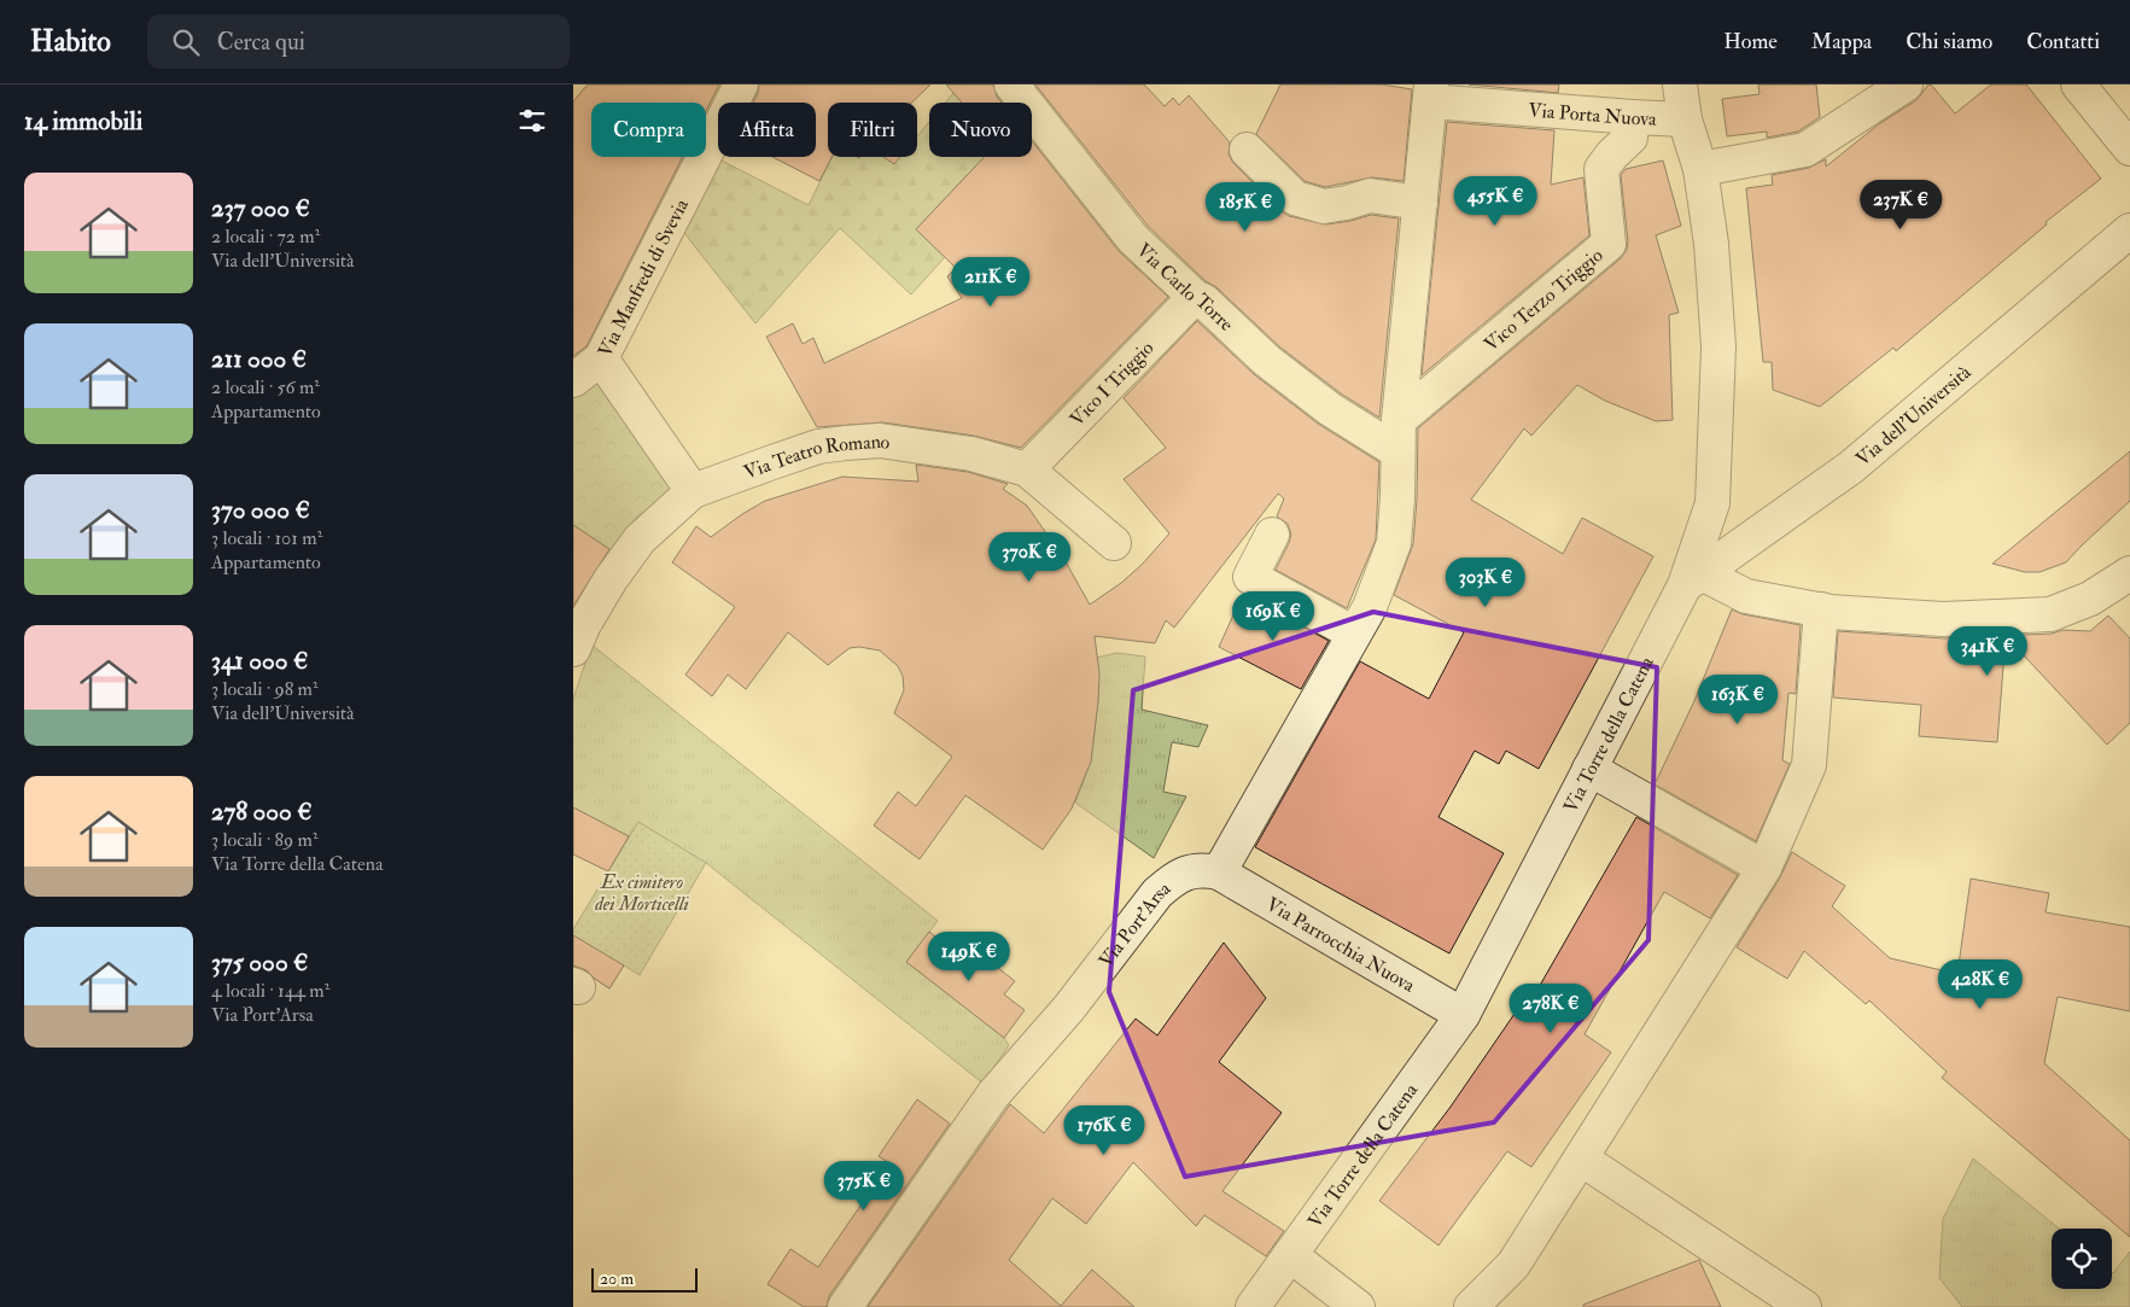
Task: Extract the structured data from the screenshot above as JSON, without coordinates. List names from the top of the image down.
{
  "streets": {
    "street": [
      "Via Porta Nuova",
      "Via Manfredi di Svevia",
      "Via Carlo Torre",
      "Vico Terzo Triggio",
      "Vico I Triggio",
      "Via dell'Università",
      "Via Teatro Romano",
      "Via Torre della Catena",
      "Via Port'Arsa",
      "Via Parrocchia Nuova"
    ]
  },
  "crossings": [
    ["Via Porta Nuova", "Vico Terzo Triggio"],
    ["Via Porta Nuova", "Via Torre della Catena"],
    ["Via Manfredi di Svevia", "Via Teatro Romano"],
    ["Via Carlo Torre", "Vico Terzo Triggio"],
    ["Via Carlo Torre", "Vico I Triggio"],
    ["Vico I Triggio", "Via Teatro Romano"],
    ["Via dell'Università", "Via Torre della Catena"],
    ["Via Torre della Catena", "Via Parrocchia Nuova"],
    ["Via Port'Arsa", "Via Parrocchia Nuova"]
  ],
  "parks": ["Ex cimitero dei Morticelli"],
  "scale_bar": "20 m",
  "page": {
    "header": "Habito",
    "search": "Cerca qui",
    "nav": [
      "Home",
      "Mappa",
      "Chi siamo",
      "Contatti"
    ],
    "heading": "14 immobili",
    "chip": [
      "Compra",
      "Affitta",
      "Filtri",
      "Nuovo"
    ],
    "list": [
      {
        "name": "237 000 €",
        "note": "2 locali · 72 m² · Via dell'Università"
      },
      {
        "name": "211 000 €",
        "note": "2 locali · 56 m² · Appartamento"
      },
      {
        "name": "370 000 €",
        "note": "3 locali · 101 m² · Appartamento"
      },
      {
        "name": "341 000 €",
        "note": "3 locali · 98 m² · Via dell'Università"
      },
      {
        "name": "278 000 €",
        "note": "3 locali · 89 m² · Via Torre della Catena"
      },
      {
        "name": "375 000 €",
        "note": "4 locali · 144 m² · Via Port'Arsa"
      }
    ],
    "price": [
      "455K €",
      "237K €",
      "185K €",
      "211K €",
      "370K €",
      "303K €",
      "169K €",
      "341K €",
      "163K €",
      "149K €",
      "428K €",
      "278K €",
      "176K €",
      "375K €"
    ],
    "scale": "20 m"
  }
}
